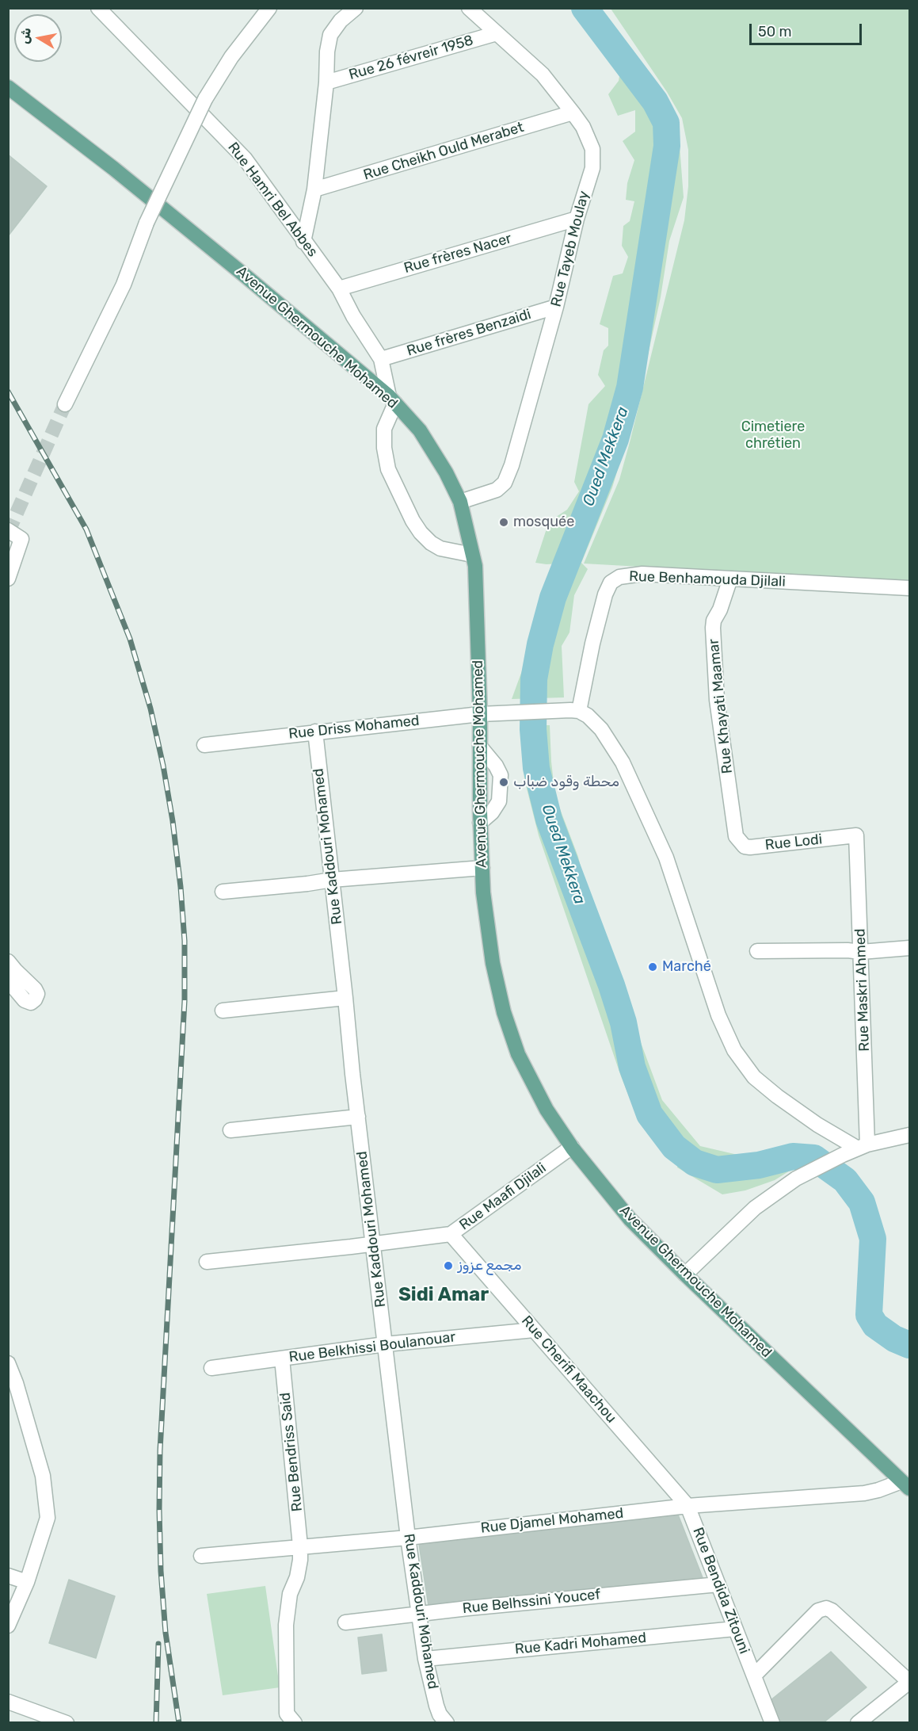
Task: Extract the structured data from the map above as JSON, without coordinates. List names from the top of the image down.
{
  "streets": {
    "main road": ["Avenue Ghermouche Mohamed"],
    "street": [
      "Rue 26 févreir 1958",
      "Rue Cheikh Ould Merabet",
      "Rue Hamri Bel Abbes",
      "Rue Tayeb Moulay",
      "Rue frères Nacer",
      "Rue frères Benzaidi",
      "Rue Benhamouda Djilali",
      "Rue Khayati Maamar",
      "Rue Driss Mohamed",
      "Rue Lodi",
      "Rue Kaddouri Mohamed",
      "Rue Maskri Ahmed",
      "Rue Maafi Djilali",
      "Rue Belkhissi Boulanouar",
      "Rue Cherifi Maachou",
      "Rue Bendriss Said",
      "Rue Djamel Mohamed",
      "Rue Bendida Zitouni",
      "Rue Belhssini Youcef",
      "Rue Kadri Mohamed"
    ]
  },
  "crossings": [
    ["Rue 26 févreir 1958", "Rue Tayeb Moulay"],
    ["Rue Cheikh Ould Merabet", "Rue Tayeb Moulay"],
    ["Rue Hamri Bel Abbes", "Rue frères Nacer"],
    ["Rue Hamri Bel Abbes", "Rue frères Benzaidi"],
    ["Rue Hamri Bel Abbes", "Avenue Ghermouche Mohamed"],
    ["Rue Tayeb Moulay", "Rue frères Nacer"],
    ["Rue Tayeb Moulay", "Rue frères Benzaidi"],
    ["Rue Tayeb Moulay", "Avenue Ghermouche Mohamed"],
    ["Avenue Ghermouche Mohamed", "Rue Driss Mohamed"],
    ["Avenue Ghermouche Mohamed", "Rue Maafi Djilali"],
    ["Avenue Ghermouche Mohamed", "Rue Djamel Mohamed"],
    ["Rue Benhamouda Djilali", "Rue Khayati Maamar"],
    ["Rue Benhamouda Djilali", "Rue Driss Mohamed"],
    ["Rue Khayati Maamar", "Rue Lodi"],
    ["Rue Driss Mohamed", "Rue Kaddouri Mohamed"],
    ["Rue Lodi", "Rue Maskri Ahmed"],
    ["Rue Kaddouri Mohamed", "Rue Maafi Djilali"],
    ["Rue Kaddouri Mohamed", "Rue Belkhissi Boulanouar"],
    ["Rue Kaddouri Mohamed", "Rue Djamel Mohamed"],
    ["Rue Kaddouri Mohamed", "Rue Belhssini Youcef"],
    ["Rue Kaddouri Mohamed", "Rue Kadri Mohamed"],
    ["Rue Maafi Djilali", "Rue Cherifi Maachou"],
    ["Rue Belkhissi Boulanouar", "Rue Cherifi Maachou"],
    ["Rue Belkhissi Boulanouar", "Rue Bendriss Said"],
    ["Rue Cherifi Maachou", "Rue Djamel Mohamed"],
    ["Rue Cherifi Maachou", "Rue Bendida Zitouni"],
    ["Rue Bendriss Said", "Rue Djamel Mohamed"],
    ["Rue Djamel Mohamed", "Rue Bendida Zitouni"],
    ["Rue Bendida Zitouni", "Rue Belhssini Youcef"],
    ["Rue Bendida Zitouni", "Rue Kadri Mohamed"]
  ],
  "districts": ["Sidi Amar"],
  "water": ["Oued Mekkera"],
  "parks": ["Cimetiere chrétien"],
  "places": [
    "mosquée",
    "محطة وقود ضباب",
    "Marché",
    "مجمع عزوز"
  ],
  "scale_bar": "50 m",
  "north": "left"
}
